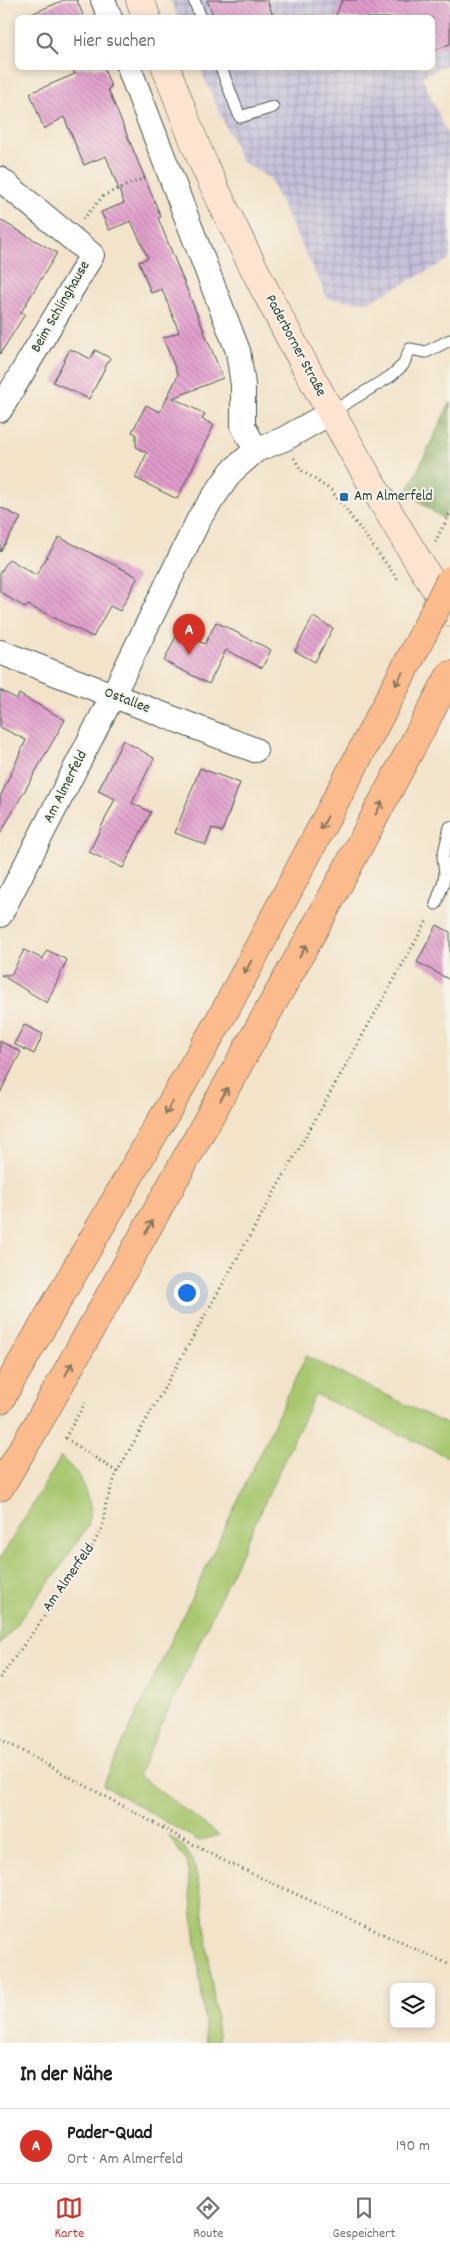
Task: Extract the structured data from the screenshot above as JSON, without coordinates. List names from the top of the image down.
{
  "streets": {
    "street": [
      "Beim Schlinghause",
      "Paderborner Straße",
      "Ostallee",
      "Am Almerfeld"
    ]
  },
  "crossings": [
    ["Paderborner Straße", "Am Almerfeld"],
    ["Ostallee", "Am Almerfeld"]
  ],
  "places": {
    "transit": ["Am Almerfeld"]
  },
  "page": {
    "search": "Hier suchen",
    "pins": "A",
    "heading": "In der Nähe",
    "list": [
      {
        "mark": "A",
        "name": "Pader-Quad",
        "note": "Ort · Am Almerfeld",
        "value": "190 m"
      }
    ],
    "nav": ["Karte", "Route", "Gespeichert"]
  }
}
